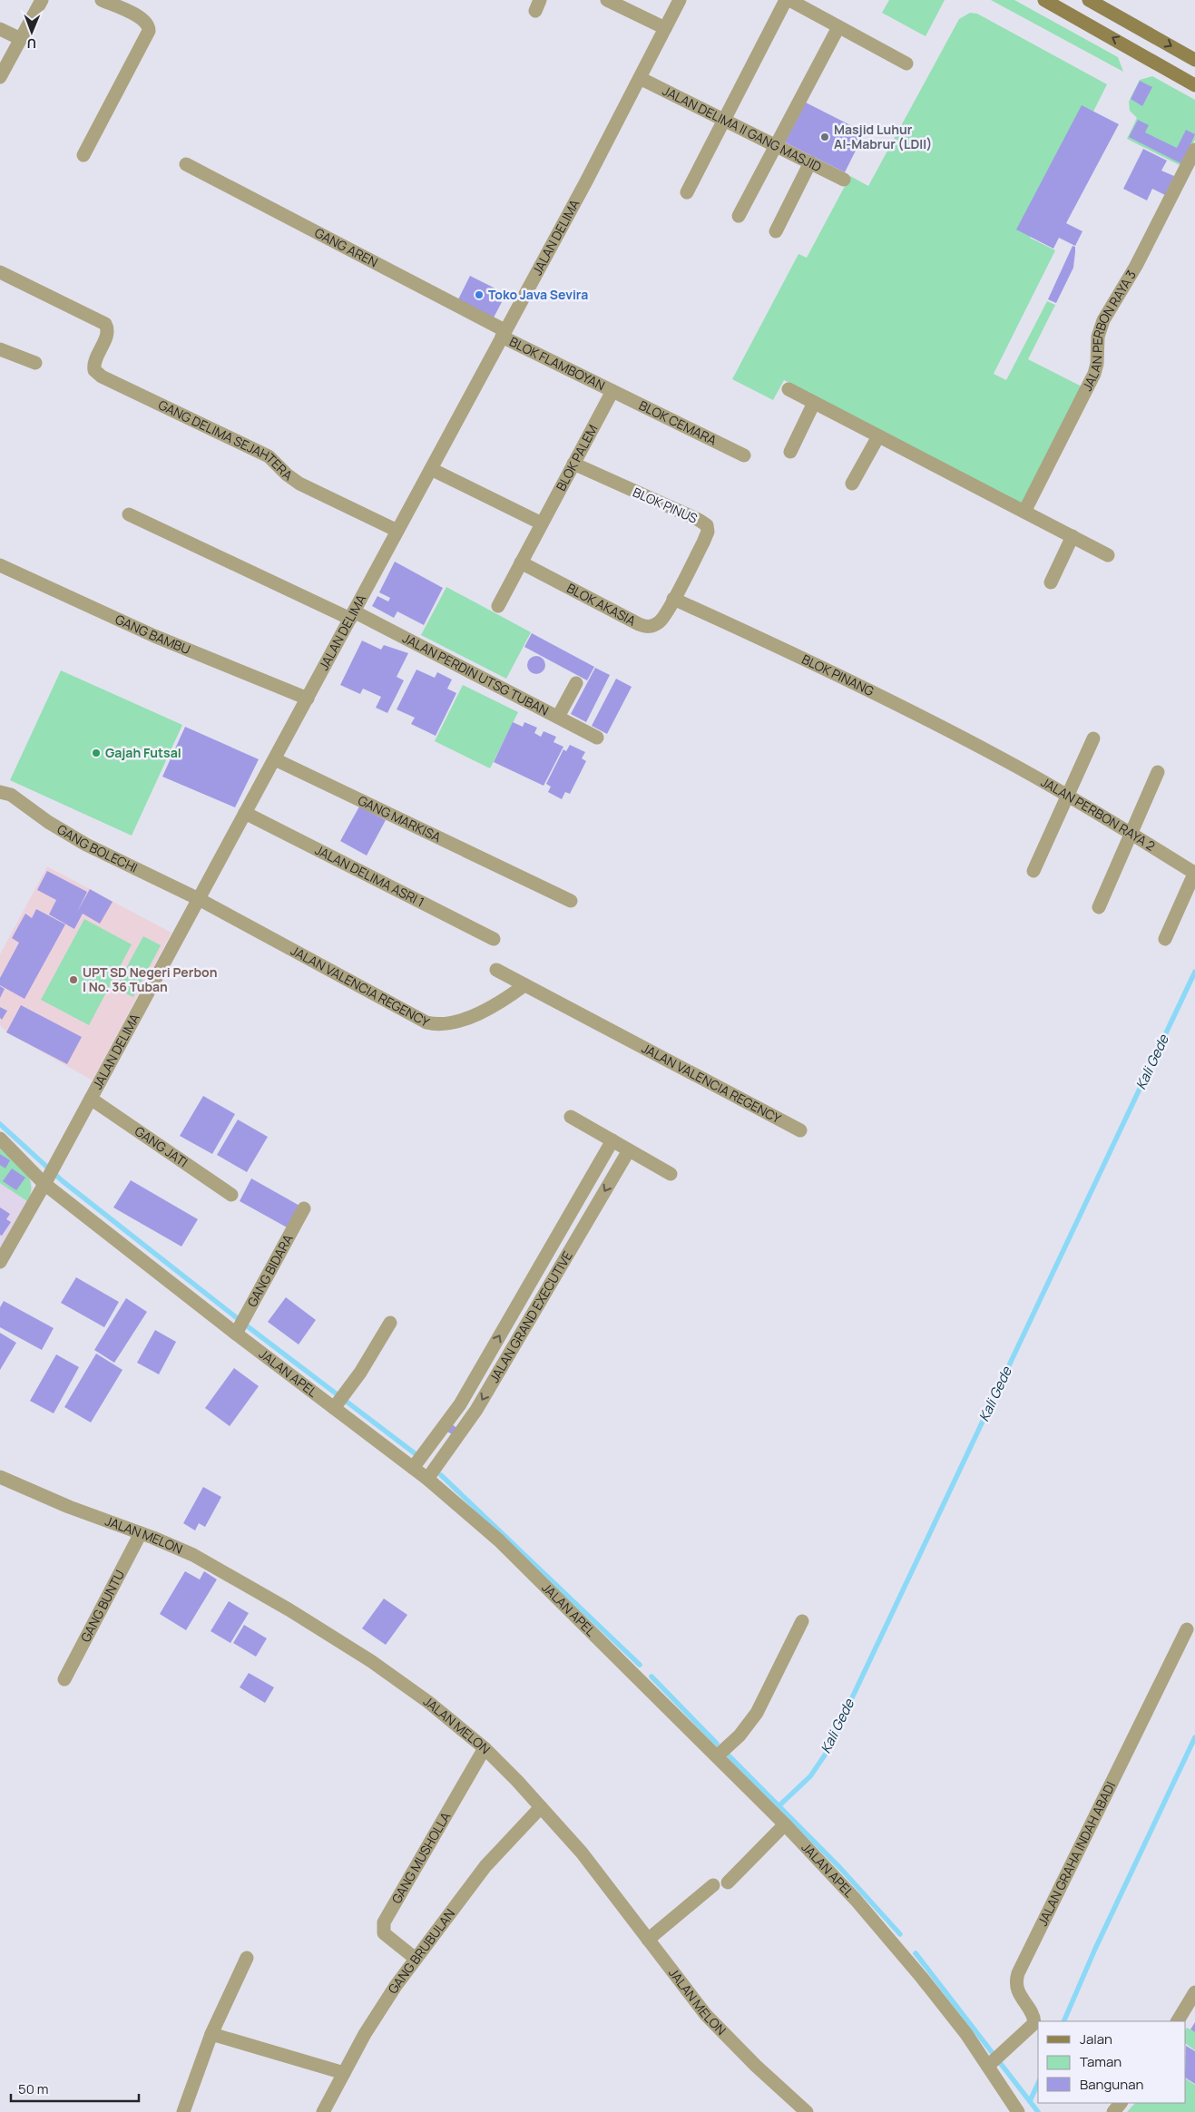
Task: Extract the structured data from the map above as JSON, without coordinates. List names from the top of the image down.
{
  "streets": {
    "street": [
      "JALAN DELIMA II GANG MASJID",
      "JALAN DELIMA",
      "GANG AREN",
      "JALAN PERBON RAYA 3",
      "BLOK FLAMBOYAN",
      "BLOK CEMARA",
      "GANG DELIMA SEJAHTERA",
      "BLOK PALEM",
      "BLOK PINUS",
      "BLOK AKASIA",
      "GANG BAMBU",
      "JALAN PERDIN UTSG TUBAN",
      "BLOK PINANG",
      "JALAN PERBON RAYA 2",
      "GANG MARKISA",
      "GANG BOLECHI",
      "JALAN DELIMA ASRI 1",
      "JALAN VALENCIA REGENCY",
      "GANG JATI",
      "GANG BIDARA",
      "JALAN GRAND EXECUTIVE",
      "JALAN APEL",
      "JALAN MELON",
      "GANG BUNTU",
      "JALAN GRAHA INDAH ABADI",
      "GANG MUSHOLLA",
      "GANG BRUBULAN"
    ]
  },
  "crossings": [
    ["JALAN DELIMA II GANG MASJID", "JALAN DELIMA"],
    ["JALAN DELIMA", "GANG AREN"],
    ["JALAN DELIMA", "BLOK FLAMBOYAN"],
    ["JALAN DELIMA", "GANG DELIMA SEJAHTERA"],
    ["JALAN DELIMA", "GANG BAMBU"],
    ["JALAN DELIMA", "JALAN PERDIN UTSG TUBAN"],
    ["JALAN DELIMA", "GANG MARKISA"],
    ["JALAN DELIMA", "GANG BOLECHI"],
    ["JALAN DELIMA", "JALAN DELIMA ASRI 1"],
    ["JALAN DELIMA", "JALAN VALENCIA REGENCY"],
    ["JALAN DELIMA", "GANG JATI"],
    ["JALAN DELIMA", "JALAN APEL"],
    ["GANG AREN", "BLOK FLAMBOYAN"],
    ["BLOK FLAMBOYAN", "BLOK CEMARA"],
    ["BLOK FLAMBOYAN", "BLOK PALEM"],
    ["BLOK CEMARA", "BLOK PALEM"],
    ["BLOK PALEM", "BLOK PINUS"],
    ["BLOK PINUS", "BLOK AKASIA"],
    ["BLOK PINUS", "BLOK PINANG"],
    ["BLOK AKASIA", "BLOK PINANG"],
    ["BLOK PINANG", "JALAN PERBON RAYA 2"],
    ["GANG BOLECHI", "JALAN VALENCIA REGENCY"],
    ["GANG BIDARA", "JALAN APEL"],
    ["JALAN GRAND EXECUTIVE", "JALAN APEL"],
    ["JALAN APEL", "JALAN GRAHA INDAH ABADI"],
    ["JALAN MELON", "GANG BUNTU"],
    ["JALAN MELON", "GANG MUSHOLLA"],
    ["JALAN MELON", "GANG BRUBULAN"],
    ["GANG MUSHOLLA", "GANG BRUBULAN"]
  ],
  "water": ["Kali Gede"],
  "places": [
    "Masjid Luhur Al-Mabrur (LDII)",
    "Toko Java Sevira",
    "Gajah Futsal",
    "UPT SD Negeri Perbon I No. 36 Tuban"
  ],
  "legend": ["Jalan", "Taman", "Bangunan"],
  "scale_bar": "50 m",
  "north": "bottom"
}
